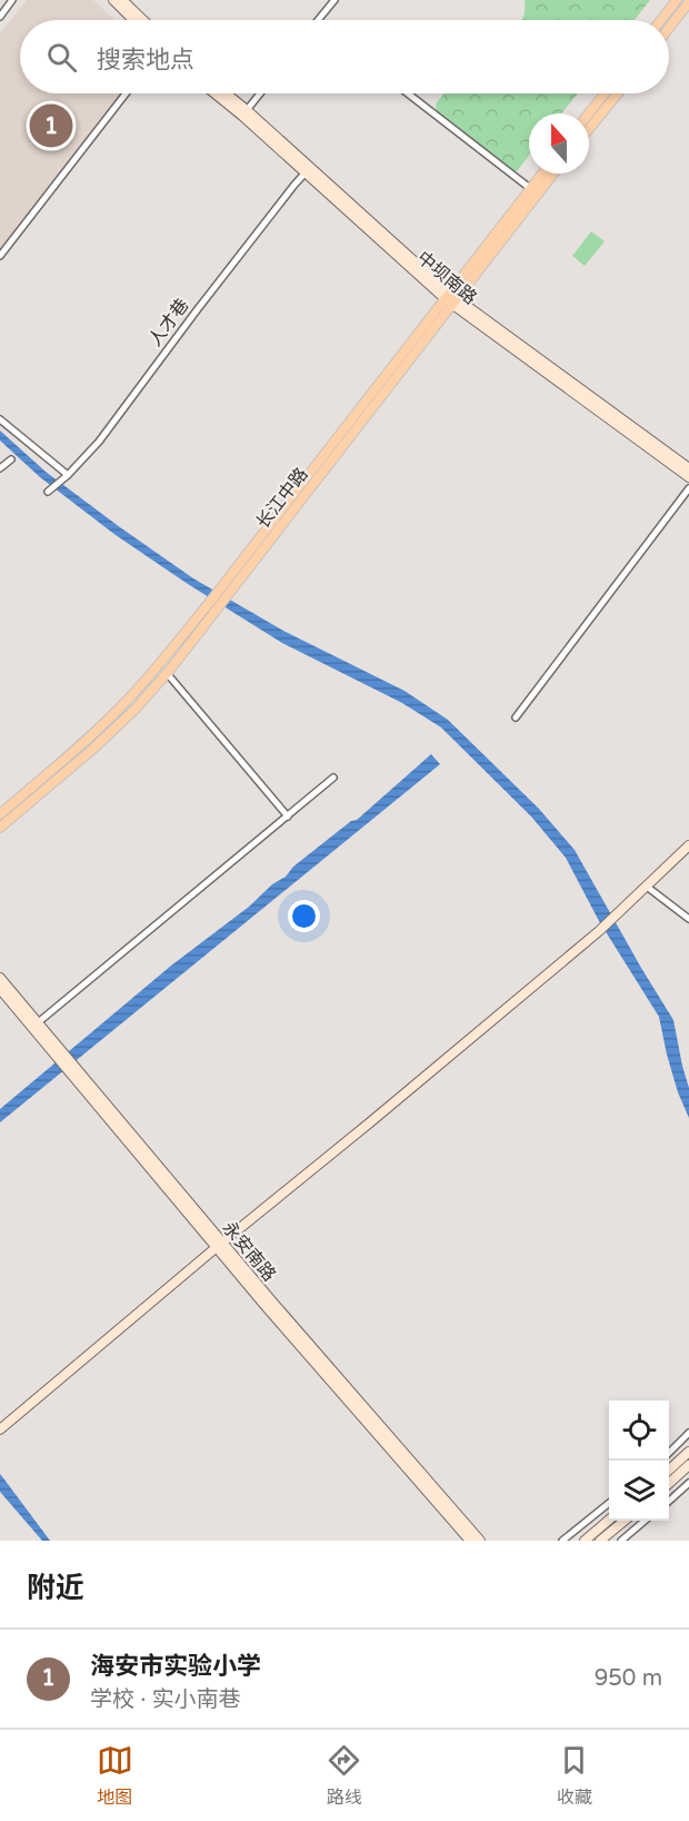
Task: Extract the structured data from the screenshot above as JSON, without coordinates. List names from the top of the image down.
{
  "streets": {
    "main road": ["长江中路"],
    "street": ["中坝南路", "人才巷", "永安南路"]
  },
  "crossings": [
    ["中坝南路", "人才巷"],
    ["中坝南路", "长江中路"]
  ],
  "north": "top",
  "page": {
    "search": "搜索地点",
    "pins": "1",
    "heading": "附近",
    "list": [
      {
        "mark": "1",
        "name": "海安市实验小学",
        "note": "学校 · 实小南巷",
        "value": "950 m"
      }
    ],
    "nav": ["地图", "路线", "收藏"]
  }
}
